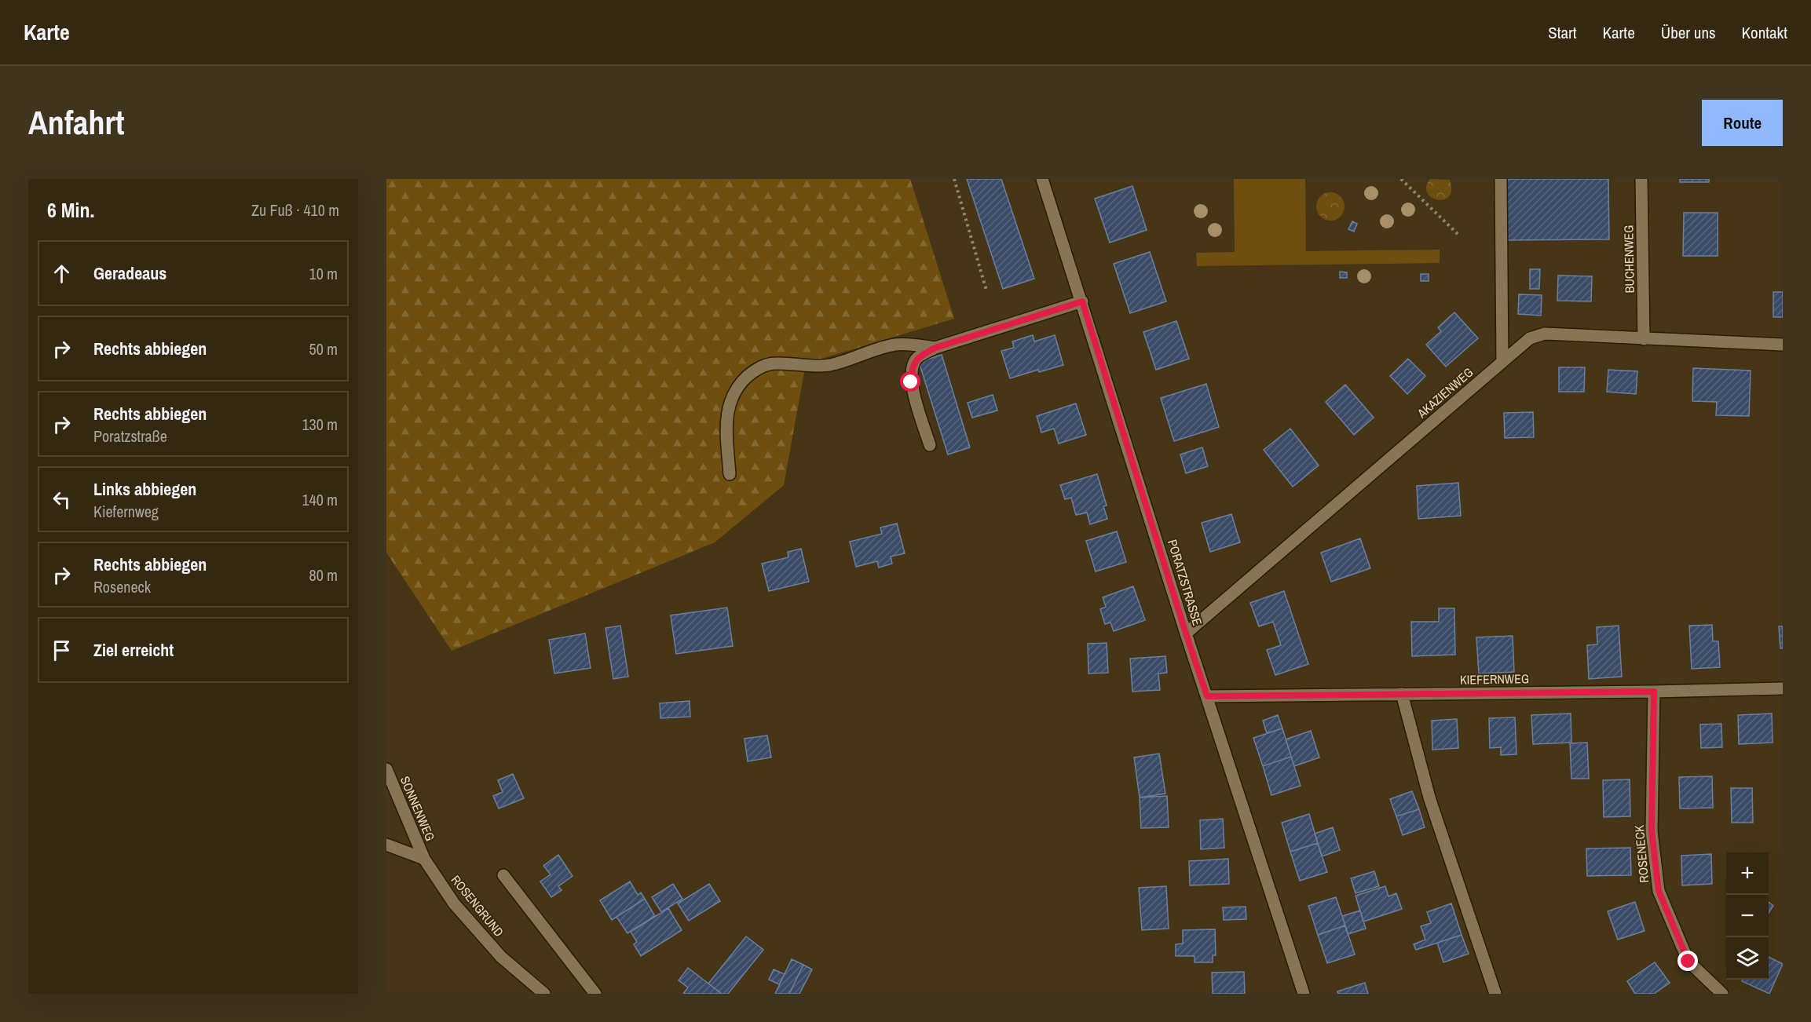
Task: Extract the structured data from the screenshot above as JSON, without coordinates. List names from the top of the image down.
{
  "streets": {
    "street": [
      "BUCHENWEG",
      "AKAZIENWEG",
      "PORATZSTRASSE",
      "KIEFERNWEG",
      "SONNENWEG",
      "ROSENECK",
      "ROSENGRUND"
    ]
  },
  "crossings": [
    ["BUCHENWEG", "AKAZIENWEG"],
    ["AKAZIENWEG", "PORATZSTRASSE"],
    ["PORATZSTRASSE", "KIEFERNWEG"],
    ["KIEFERNWEG", "ROSENECK"],
    ["SONNENWEG", "ROSENGRUND"]
  ],
  "page": {
    "header": "Karte",
    "nav": [
      "Start",
      "Karte",
      "Über uns",
      "Kontakt"
    ],
    "buttons": "Route",
    "title": "Anfahrt",
    "heading": ["6 Min.", "Zu Fuß · 410 m"],
    "list": [
      ["Geradeaus", "10 m"],
      ["Rechts abbiegen", "50 m"],
      ["Rechts abbiegen", "Poratzstraße", "130 m"],
      ["Links abbiegen", "Kiefernweg", "140 m"],
      ["Rechts abbiegen", "Roseneck", "80 m"],
      "Ziel erreicht"
    ],
    "map_buttons": ["+", "−"]
  }
}
